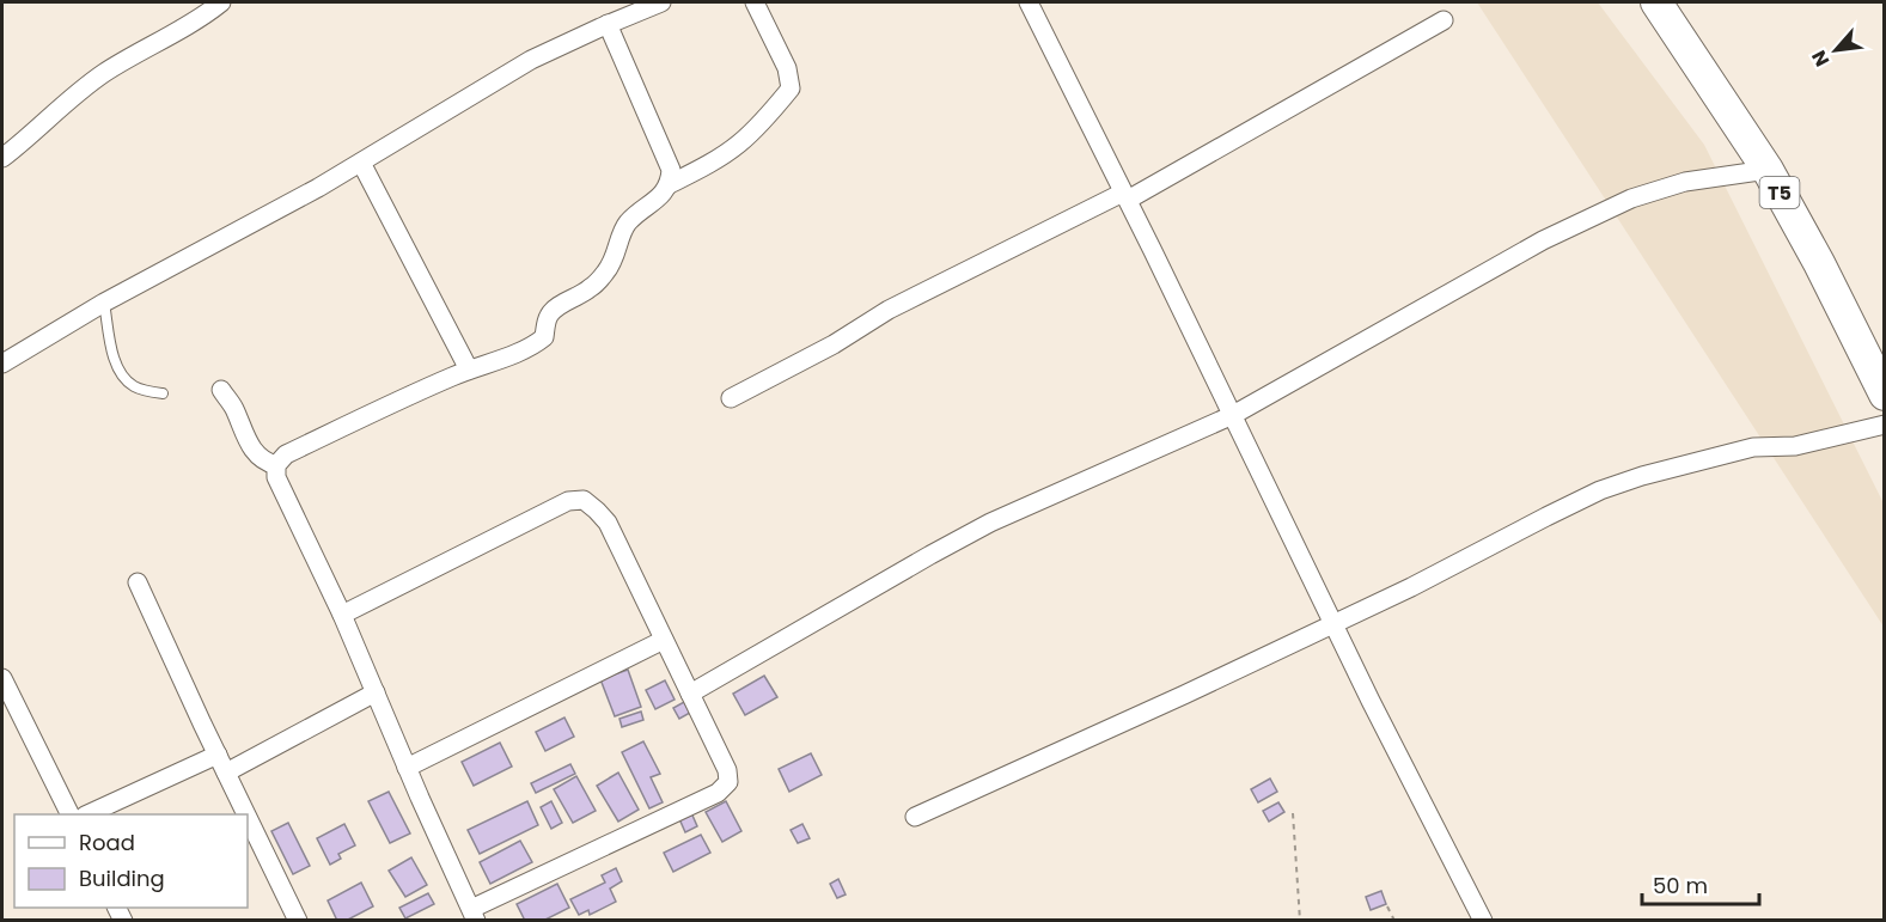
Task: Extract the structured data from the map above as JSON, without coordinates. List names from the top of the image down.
{
  "streets": {
    "highway": ["T5"]
  },
  "legend": ["Road", "Building"],
  "scale_bar": "50 m",
  "north": "bottom left"
}
